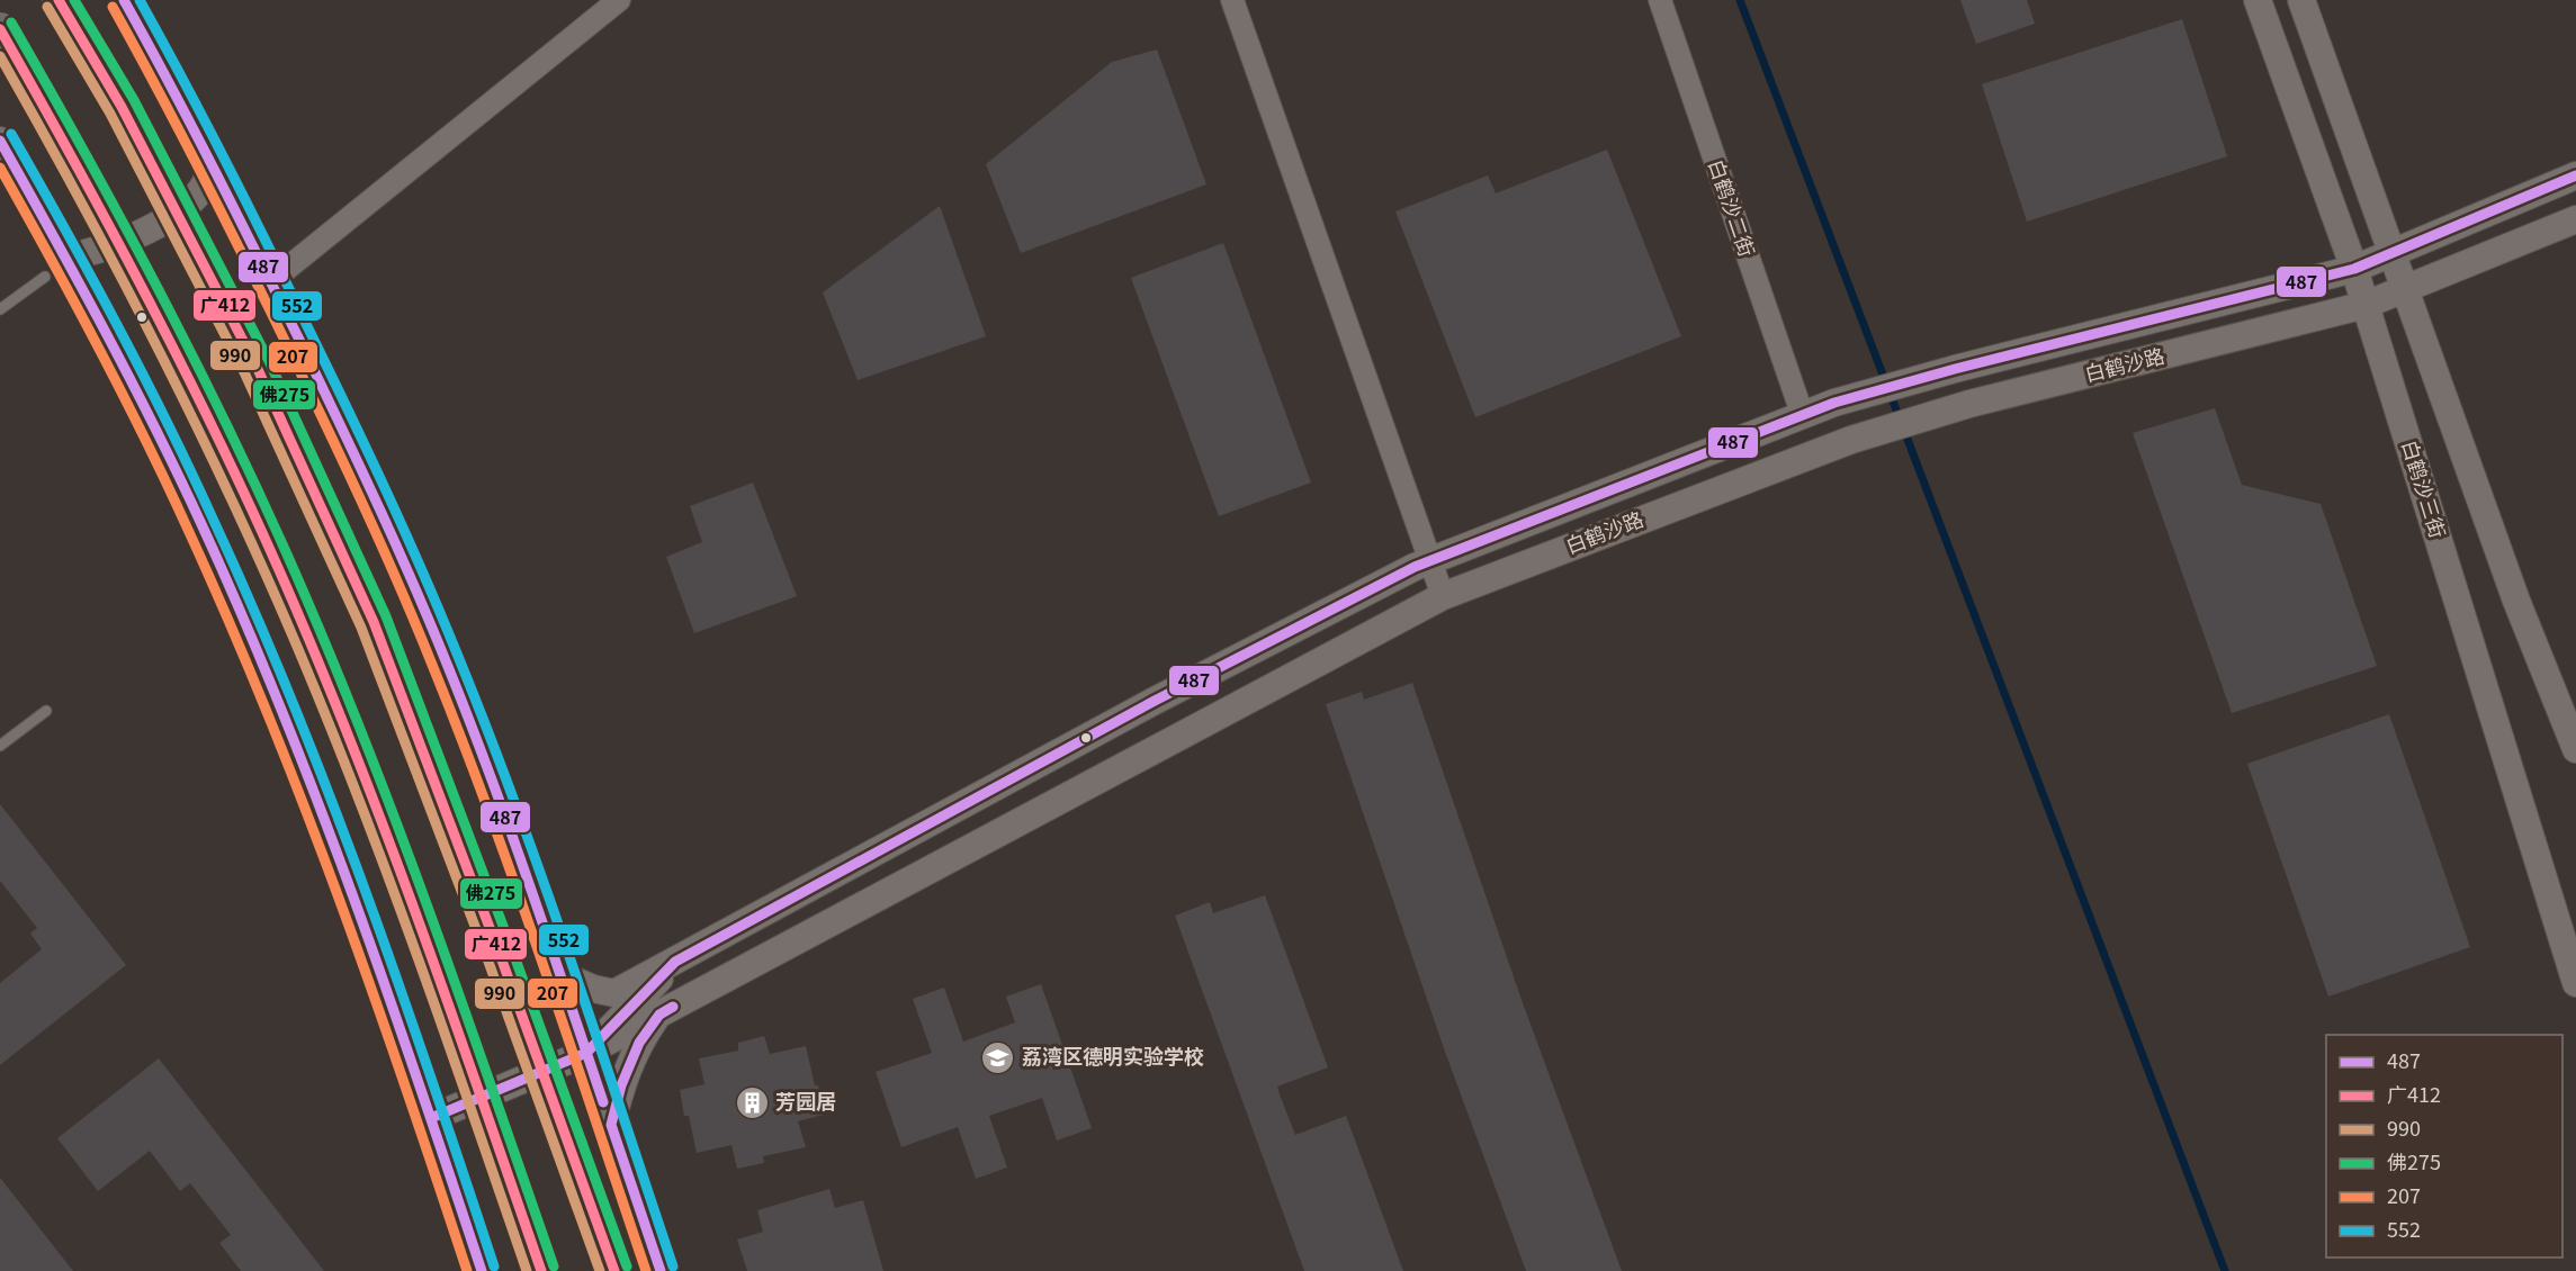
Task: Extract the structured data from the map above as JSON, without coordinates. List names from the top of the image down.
{
  "streets": {
    "street": ["白鹤沙二街", "白鹤沙路", "白鹤沙三街"]
  },
  "crossings": [
    ["白鹤沙二街", "白鹤沙路"],
    ["白鹤沙路", "白鹤沙三街"]
  ],
  "places": {
    "school or university": ["荔湾区德明实验学校"],
    "building": ["芳园居"]
  },
  "lines": [
    "transit line 487",
    "transit line 广412",
    "transit line 佛275",
    "transit line 552",
    "transit line 990",
    "transit line 207"
  ],
  "legend": [
    "487",
    "广412",
    "990",
    "佛275",
    "207",
    "552"
  ]
}
